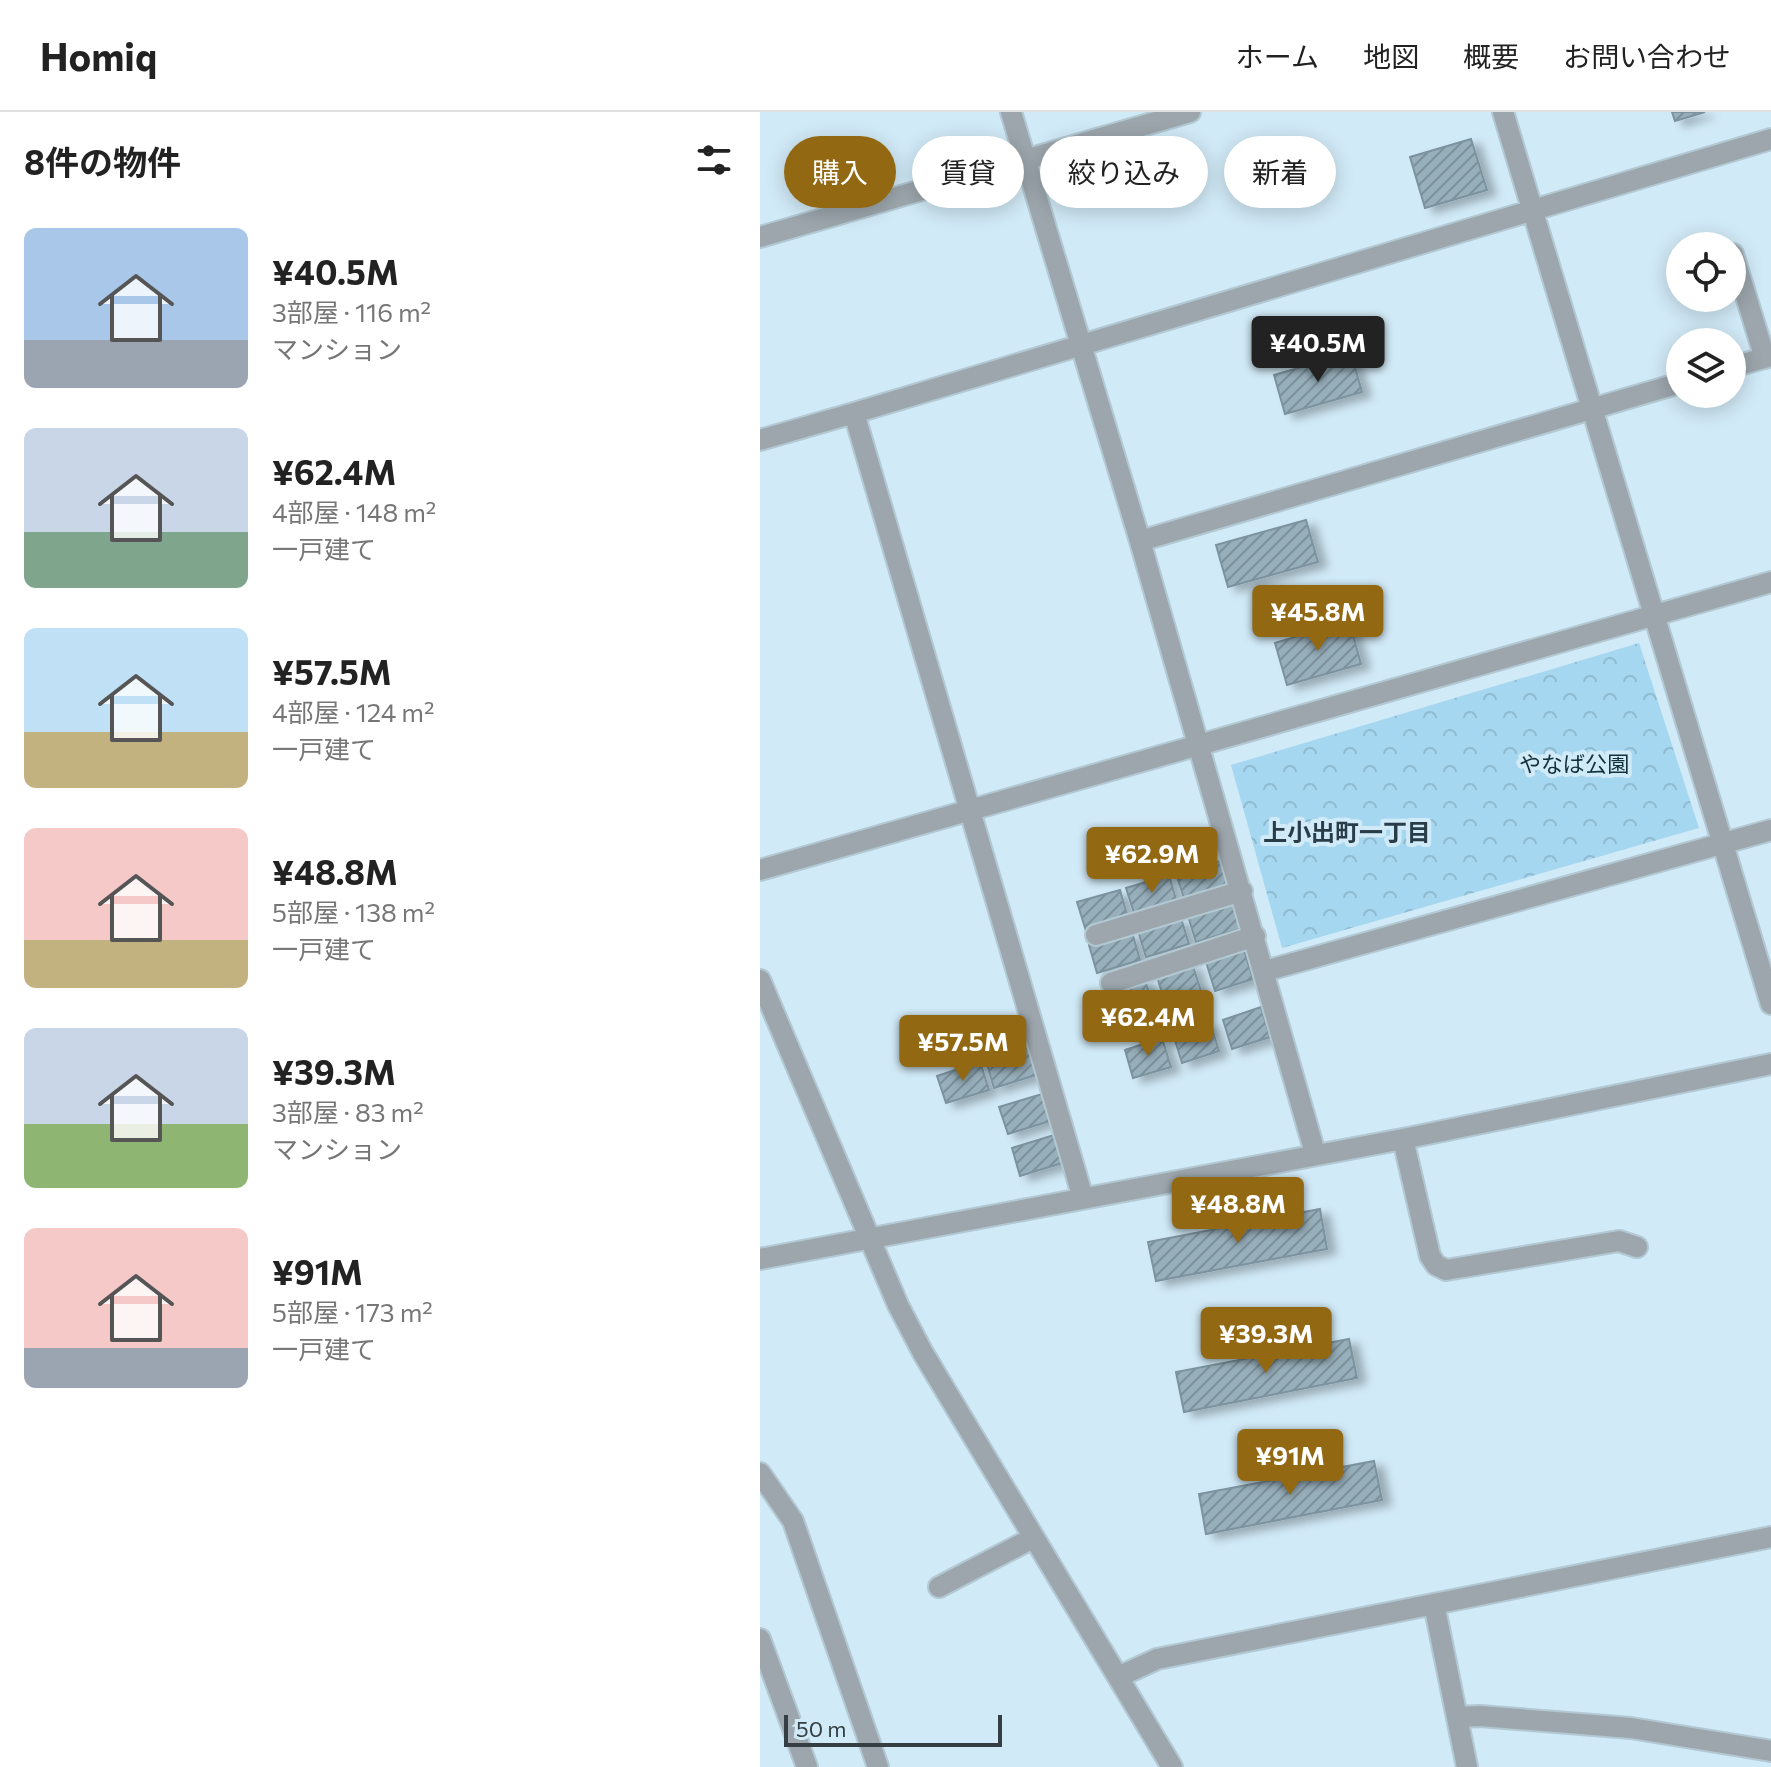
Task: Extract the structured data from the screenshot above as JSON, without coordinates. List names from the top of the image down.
{
  "districts": ["上小出町一丁目"],
  "parks": ["やなば公園"],
  "scale_bar": "50 m",
  "page": {
    "header": "Homiq",
    "nav": [
      "ホーム",
      "地図",
      "概要",
      "お問い合わせ"
    ],
    "heading": "8件の物件",
    "chip": [
      "購入",
      "賃貸",
      "絞り込み",
      "新着"
    ],
    "list": [
      {
        "name": "¥40.5M",
        "note": "3部屋 · 116 m² · マンション"
      },
      {
        "name": "¥62.4M",
        "note": "4部屋 · 148 m² · 一戸建て"
      },
      {
        "name": "¥57.5M",
        "note": "4部屋 · 124 m² · 一戸建て"
      },
      {
        "name": "¥48.8M",
        "note": "5部屋 · 138 m² · 一戸建て"
      },
      {
        "name": "¥39.3M",
        "note": "3部屋 · 83 m² · マンション"
      },
      {
        "name": "¥91M",
        "note": "5部屋 · 173 m² · 一戸建て"
      }
    ],
    "price": [
      "¥40.5M",
      "¥45.8M",
      "¥62.9M",
      "¥62.4M",
      "¥57.5M",
      "¥48.8M",
      "¥39.3M",
      "¥91M"
    ],
    "scale": "50 m"
  }
}
